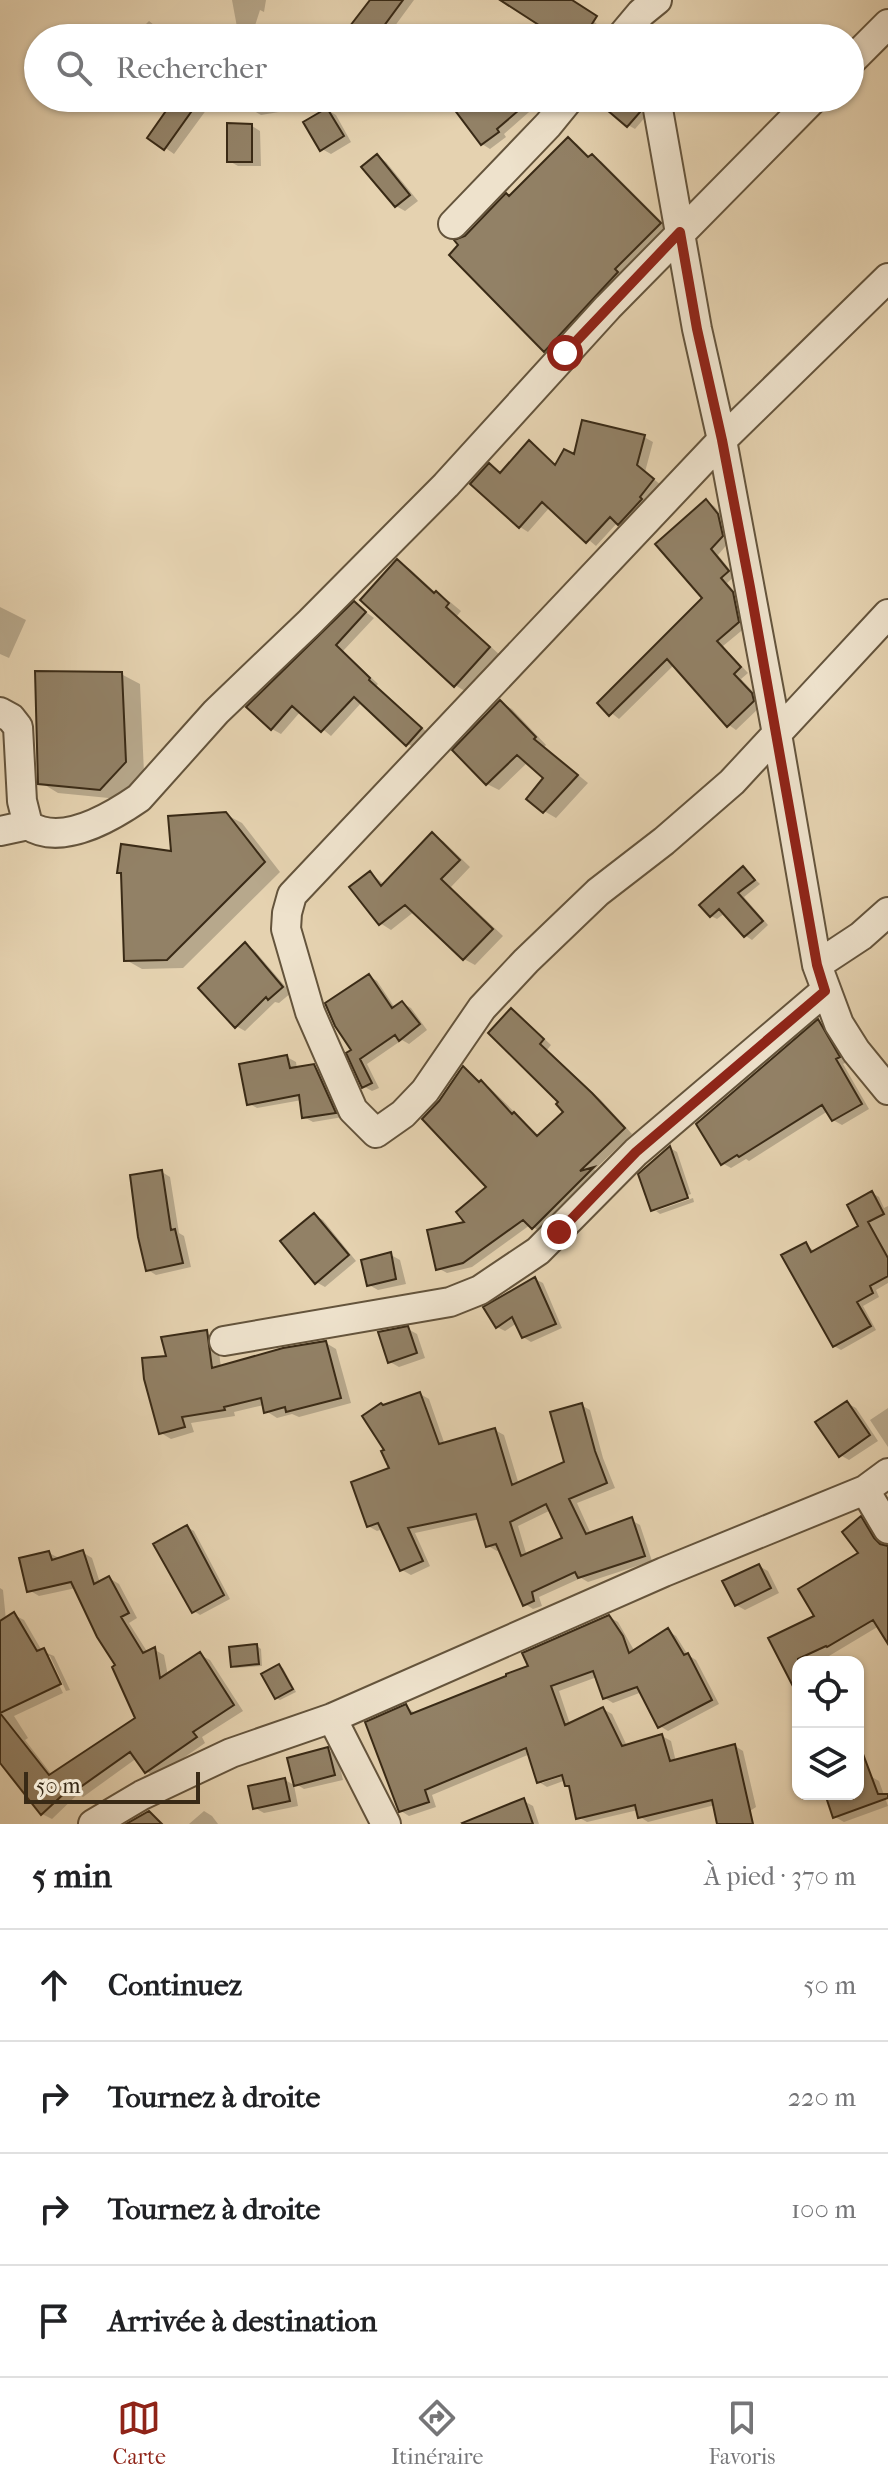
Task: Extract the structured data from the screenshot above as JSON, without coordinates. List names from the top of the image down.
{
  "scale_bar": "50 m",
  "page": {
    "search": "Rechercher",
    "scale": "50 m",
    "heading": ["5 min", "À pied · 370 m"],
    "list": [
      ["Continuez", "50 m"],
      ["Tournez à droite", "220 m"],
      ["Tournez à droite", "100 m"],
      "Arrivée à destination"
    ],
    "nav": ["Carte", "Itinéraire", "Favoris"]
  }
}
